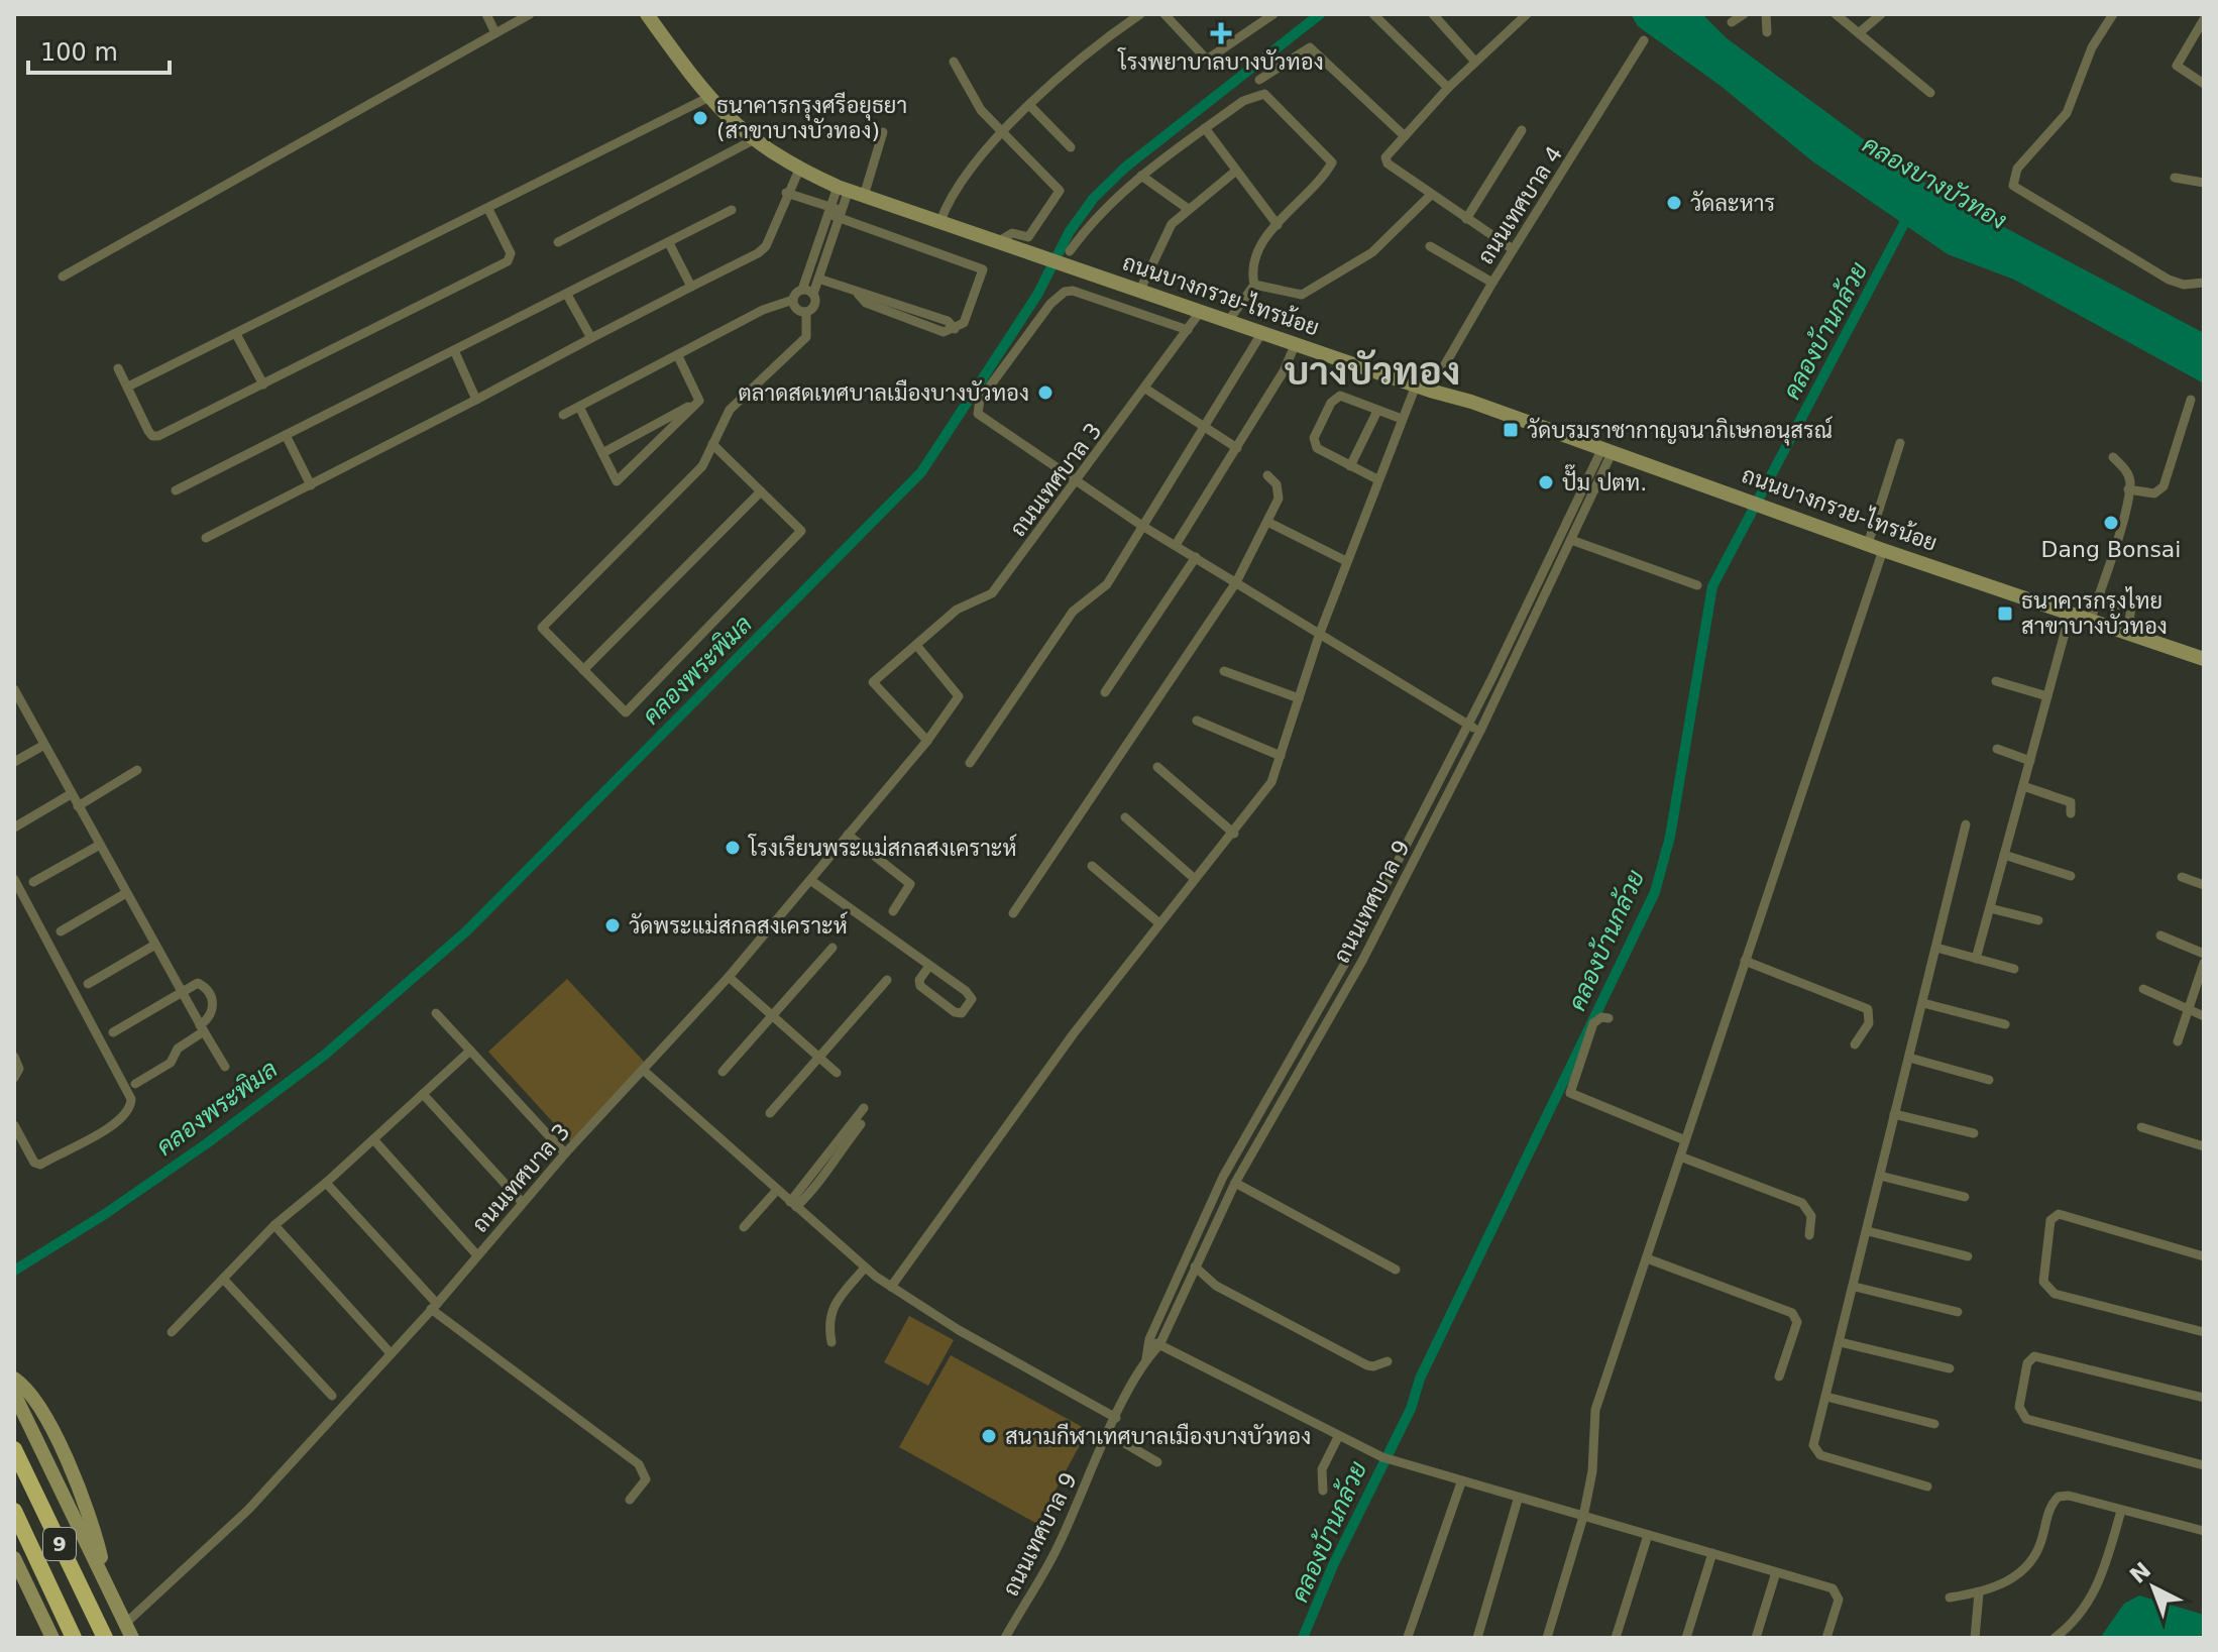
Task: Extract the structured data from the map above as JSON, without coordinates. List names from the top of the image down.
{
  "streets": {
    "highway": ["9"],
    "main road": ["ถนนบางกรวย-ไทรน้อย"],
    "street": ["ถนนเทศบาล 4", "ถนนเทศบาล 3", "ถนนเทศบาล 9"]
  },
  "crossings": [
    ["ถนนเทศบาล 4", "ถนนบางกรวย-ไทรน้อย"],
    ["ถนนบางกรวย-ไทรน้อย", "ถนนเทศบาล 3"],
    ["ถนนบางกรวย-ไทรน้อย", "ถนนเทศบาล 9"]
  ],
  "districts": ["บางบัวทอง"],
  "water": ["คลองบางบัวทอง", "คลองบ้านกล้วย", "คลองพระพิมล"],
  "places": {
    "health": ["โรงพยาบาลบางบัวทอง"],
    "other": [
      "ธนาคารกรุงศรีอยุธยา (สาขาบางบัวทอง)",
      "วัดละหาร",
      "ตลาดสดเทศบาลเมืองบางบัวทอง",
      "ปั๊ม ปตท.",
      "Dang Bonsai",
      "โรงเรียนพระแม่สกลสงเคราะห์",
      "วัดพระแม่สกลสงเคราะห์",
      "สนามกีฬาเทศบาลเมืองบางบัวทอง"
    ],
    "transit": ["วัดบรมราชากาญจนาภิเษกอนุสรณ์", "ธนาคารกรุงไทย สาขาบางบัวทอง"]
  },
  "scale_bar": "100 m",
  "north": "top left"
}
